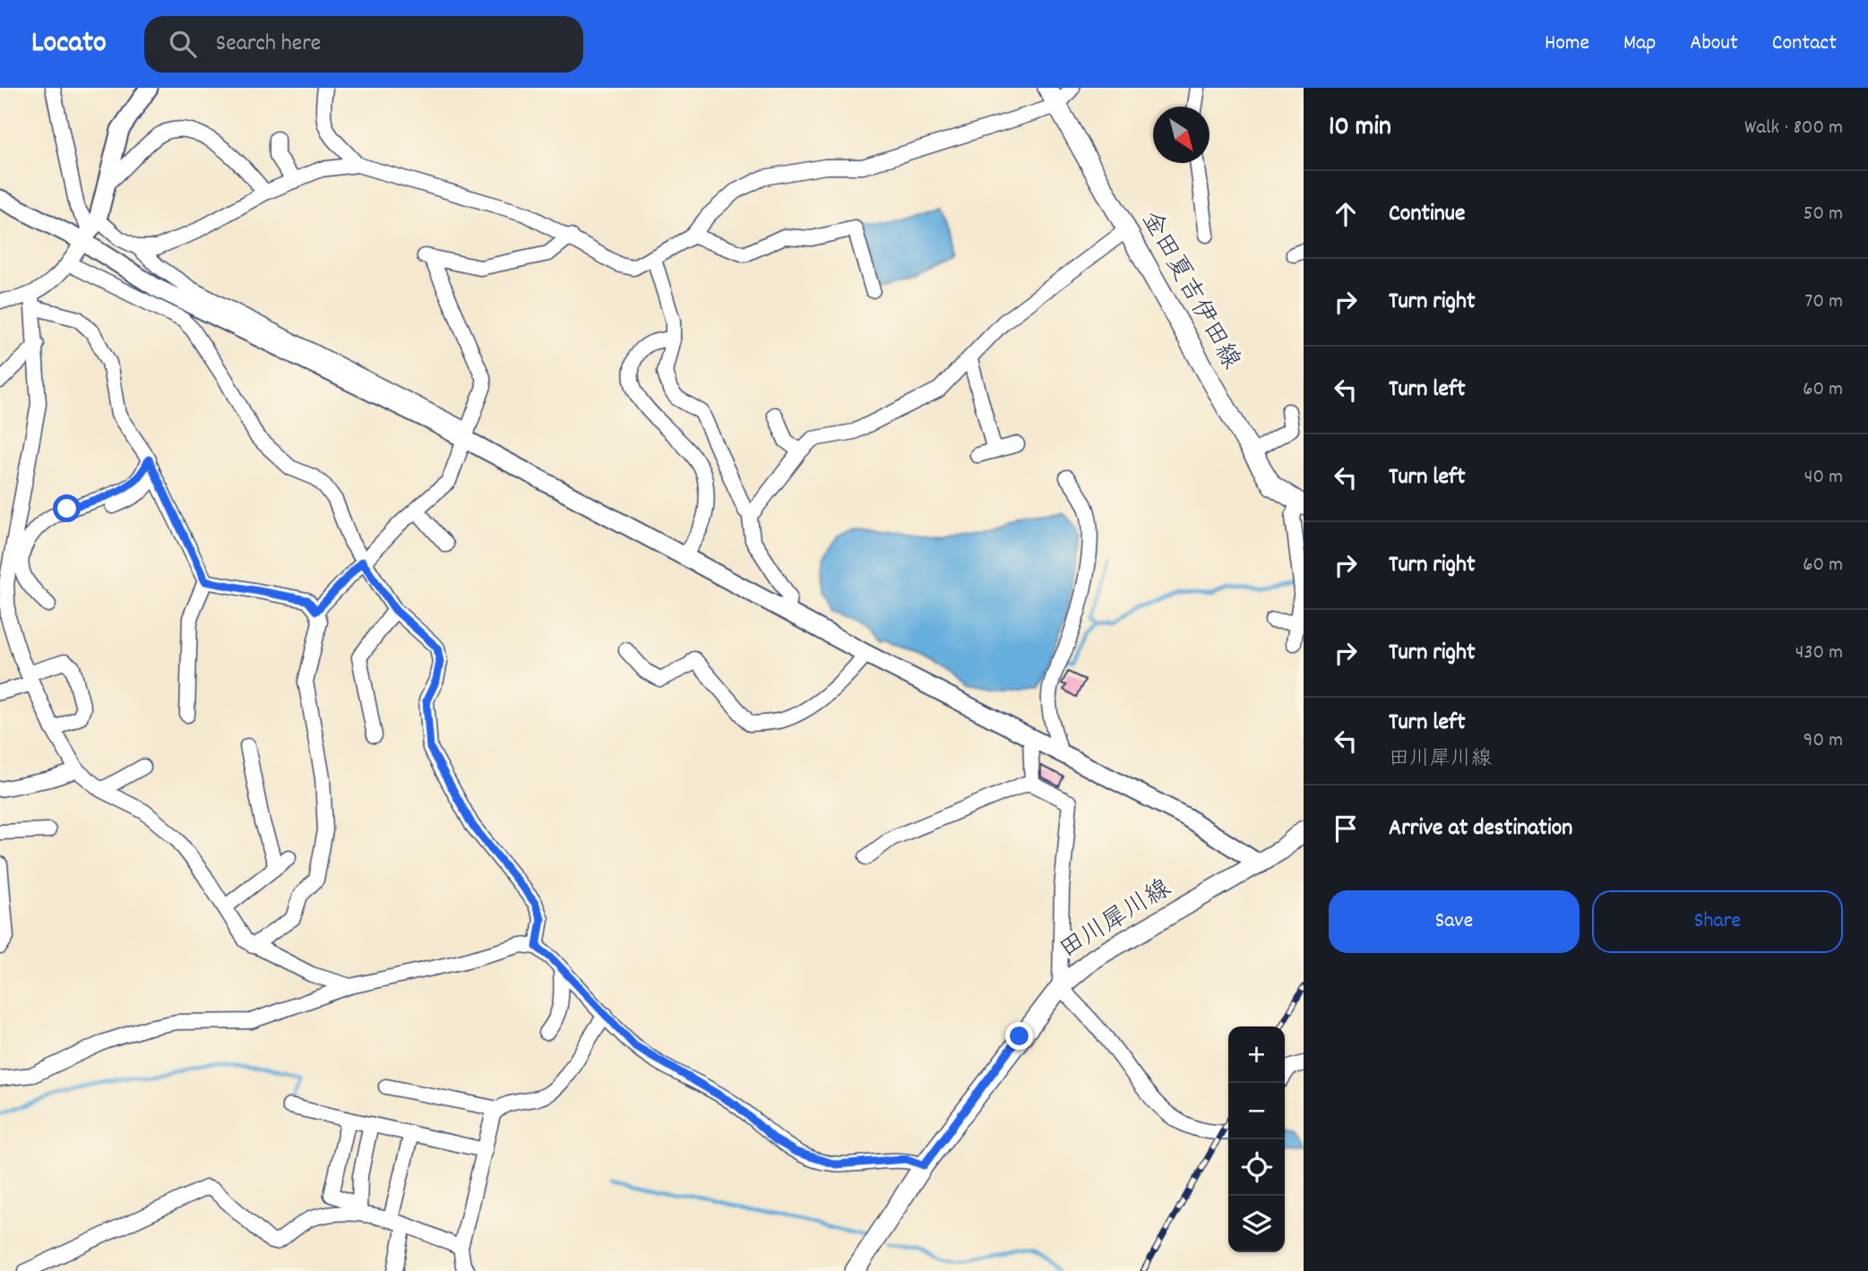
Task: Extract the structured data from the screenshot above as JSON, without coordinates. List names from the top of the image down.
{
  "streets": {
    "main road": ["金田夏吉伊田線", "田川犀川線"]
  },
  "north": "bottom right",
  "page": {
    "header": "Locato",
    "search": "Search here",
    "nav": [
      "Home",
      "Map",
      "About",
      "Contact"
    ],
    "heading": ["10 min", "Walk · 800 m"],
    "list": [
      ["Continue", "50 m"],
      ["Turn right", "70 m"],
      ["Turn left", "60 m"],
      ["Turn left", "40 m"],
      ["Turn right", "60 m"],
      ["Turn right", "430 m"],
      ["Turn left", "田川犀川線", "90 m"],
      "Arrive at destination"
    ],
    "buttons": ["Save", "Share"],
    "map_buttons": ["+", "−"]
  }
}
